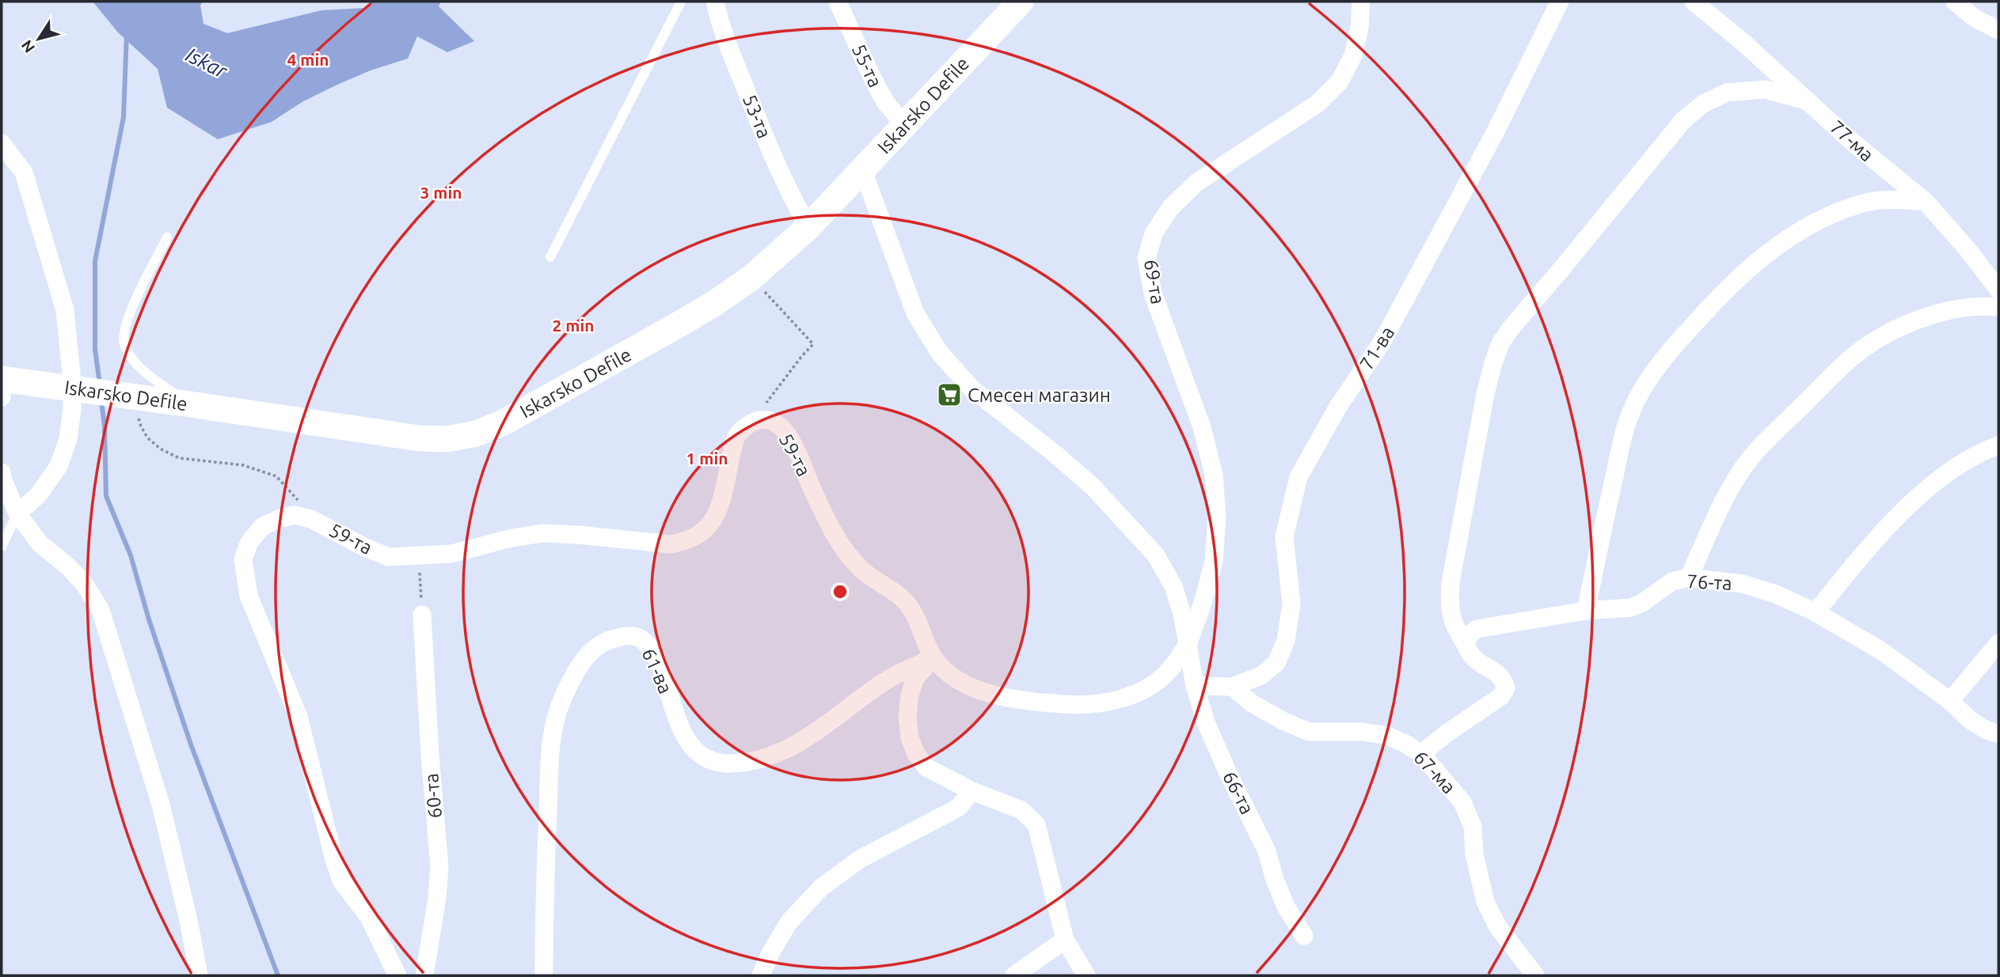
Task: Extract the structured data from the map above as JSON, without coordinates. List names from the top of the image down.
{
  "streets": {
    "main road": ["Iskarsko Defile"],
    "street": [
      "55-та",
      "53-та",
      "77-ма",
      "69-та",
      "71-ва",
      "59-та",
      "76-та",
      "61-ва",
      "67-ма",
      "66-та",
      "60-та"
    ]
  },
  "crossings": [
    ["55-та", "Iskarsko Defile"],
    ["Iskarsko Defile", "53-та"],
    ["69-та", "59-та"],
    ["69-та", "66-та"],
    ["71-ва", "67-ма"],
    ["59-та", "61-ва"],
    ["59-та", "66-та"]
  ],
  "water": ["Iskar"],
  "places": {
    "supermarket": ["Смесен магазин"]
  },
  "north": "bottom left",
  "rings": [
    "4 min",
    "3 min",
    "2 min",
    "1 min"
  ]
}
